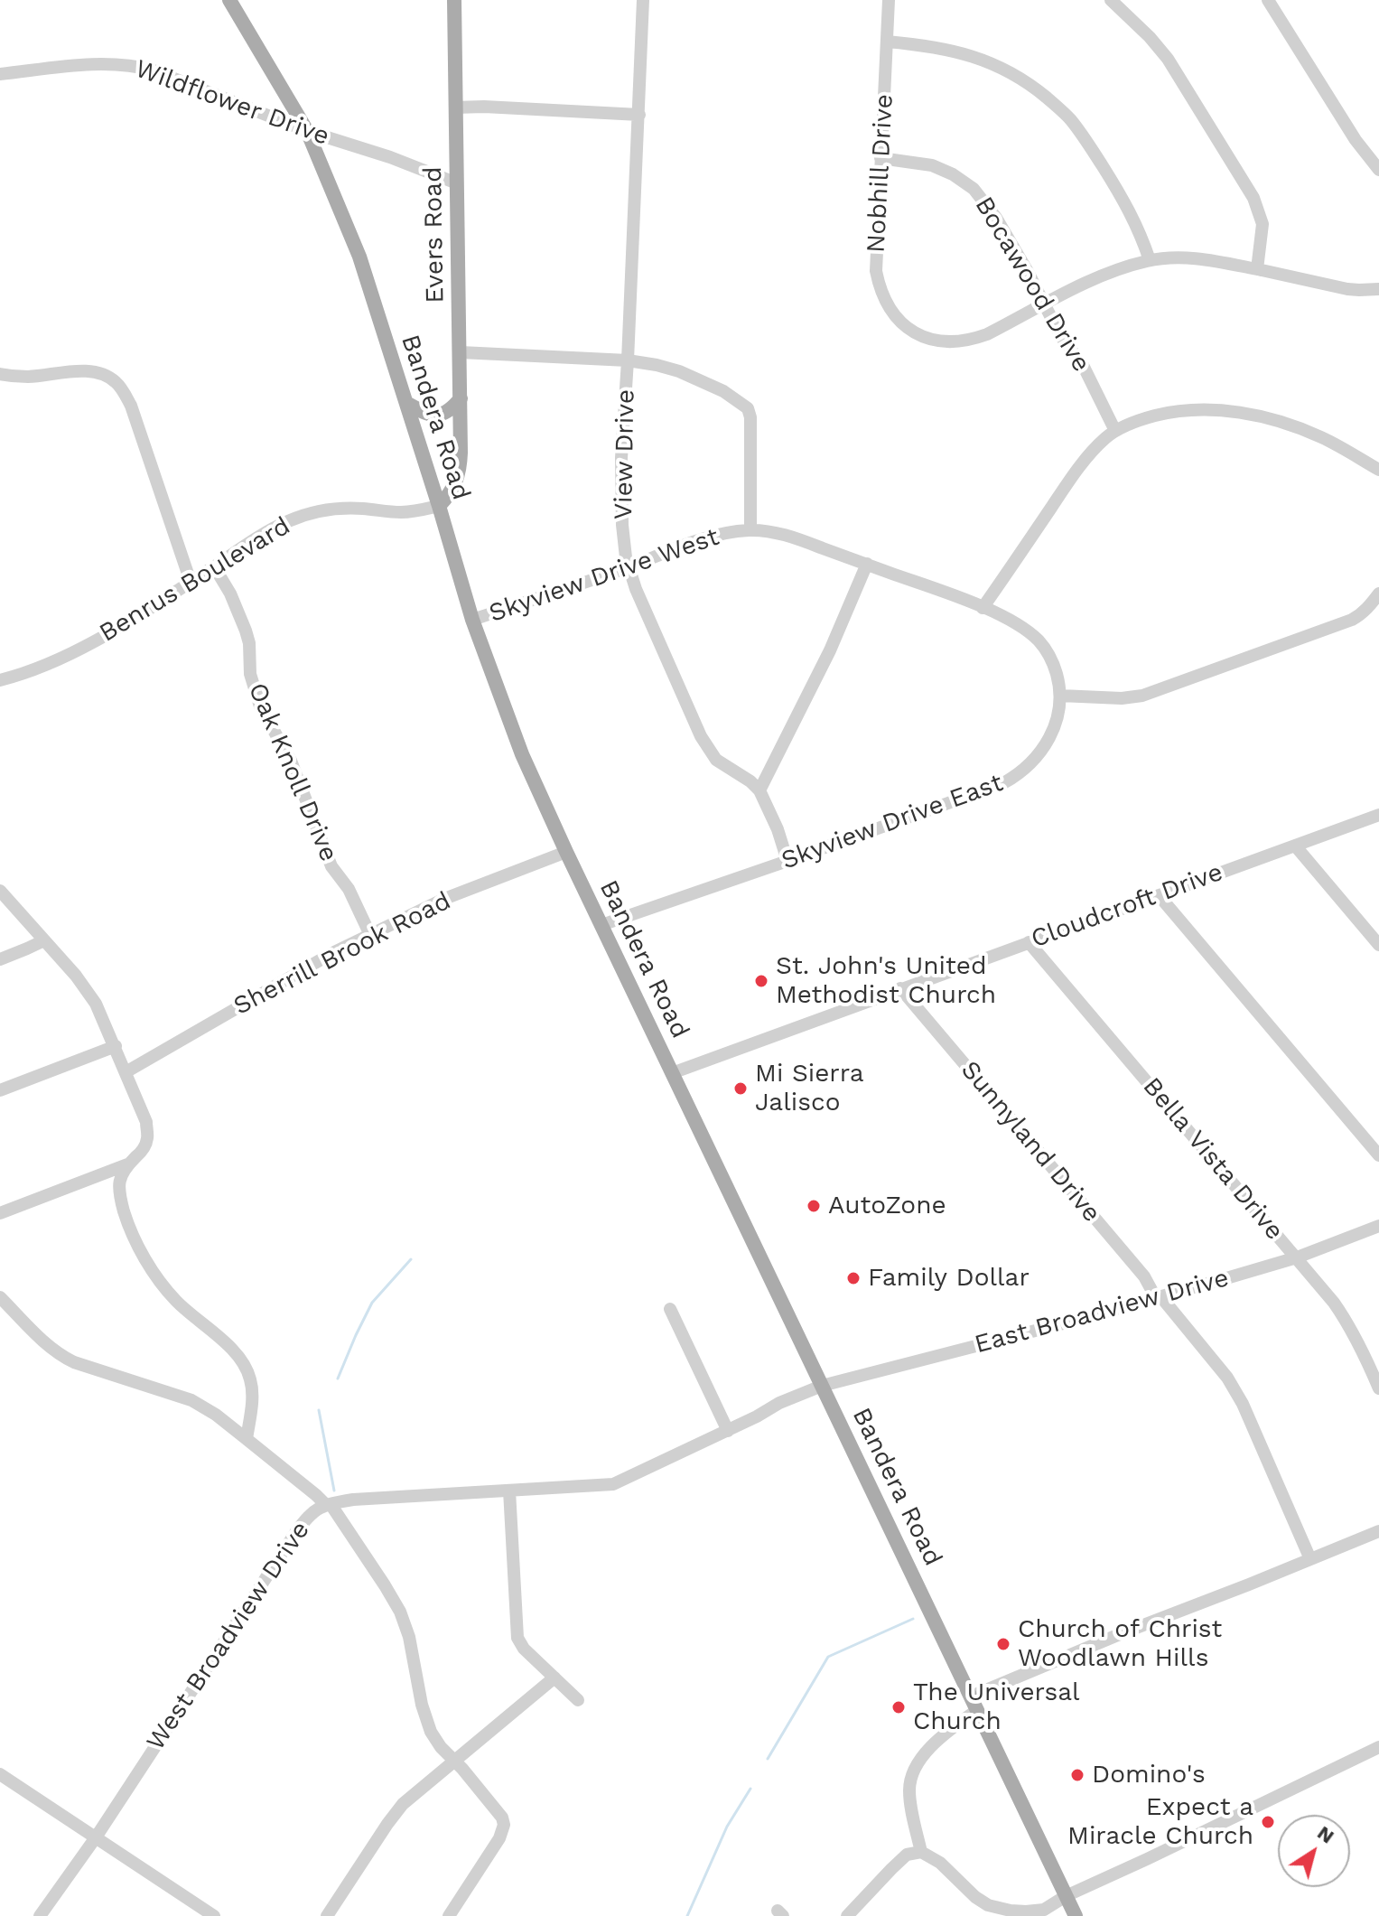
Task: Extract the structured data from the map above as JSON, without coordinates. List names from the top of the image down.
{
  "streets": {
    "main road": ["Evers Road", "Bandera Road"],
    "street": [
      "Wildflower Drive",
      "Nobhill Drive",
      "Bocawood Drive",
      "View Drive",
      "Skyview Drive West",
      "Benrus Boulevard",
      "Oak Knoll Drive",
      "Skyview Drive East",
      "Cloudcroft Drive",
      "Sherrill Brook Road",
      "Sunnyland Drive",
      "Bella Vista Drive",
      "East Broadview Drive",
      "West Broadview Drive"
    ]
  },
  "crossings": [
    ["Wildflower Drive", "Evers Road"],
    ["Wildflower Drive", "Bandera Road"],
    ["Nobhill Drive", "Bocawood Drive"],
    ["Evers Road", "Bandera Road"],
    ["Evers Road", "Benrus Boulevard"],
    ["Bandera Road", "Skyview Drive West"],
    ["Bandera Road", "Benrus Boulevard"],
    ["Bandera Road", "Skyview Drive East"],
    ["Bandera Road", "Cloudcroft Drive"],
    ["Bandera Road", "Sherrill Brook Road"],
    ["Bandera Road", "East Broadview Drive"],
    ["Bandera Road", "West Broadview Drive"],
    ["View Drive", "Skyview Drive West"],
    ["Skyview Drive West", "Skyview Drive East"],
    ["Benrus Boulevard", "Oak Knoll Drive"],
    ["Oak Knoll Drive", "Sherrill Brook Road"],
    ["Cloudcroft Drive", "Sunnyland Drive"],
    ["Cloudcroft Drive", "Bella Vista Drive"],
    ["Sunnyland Drive", "East Broadview Drive"],
    ["Bella Vista Drive", "East Broadview Drive"],
    ["East Broadview Drive", "West Broadview Drive"]
  ],
  "places": [
    "St. John's United Methodist Church",
    "Mi Sierra Jalisco",
    "AutoZone",
    "Family Dollar",
    "Church of Christ Woodlawn Hills",
    "The Universal Church",
    "Domino's",
    "Expect a Miracle Church"
  ],
  "north": "top right"
}
